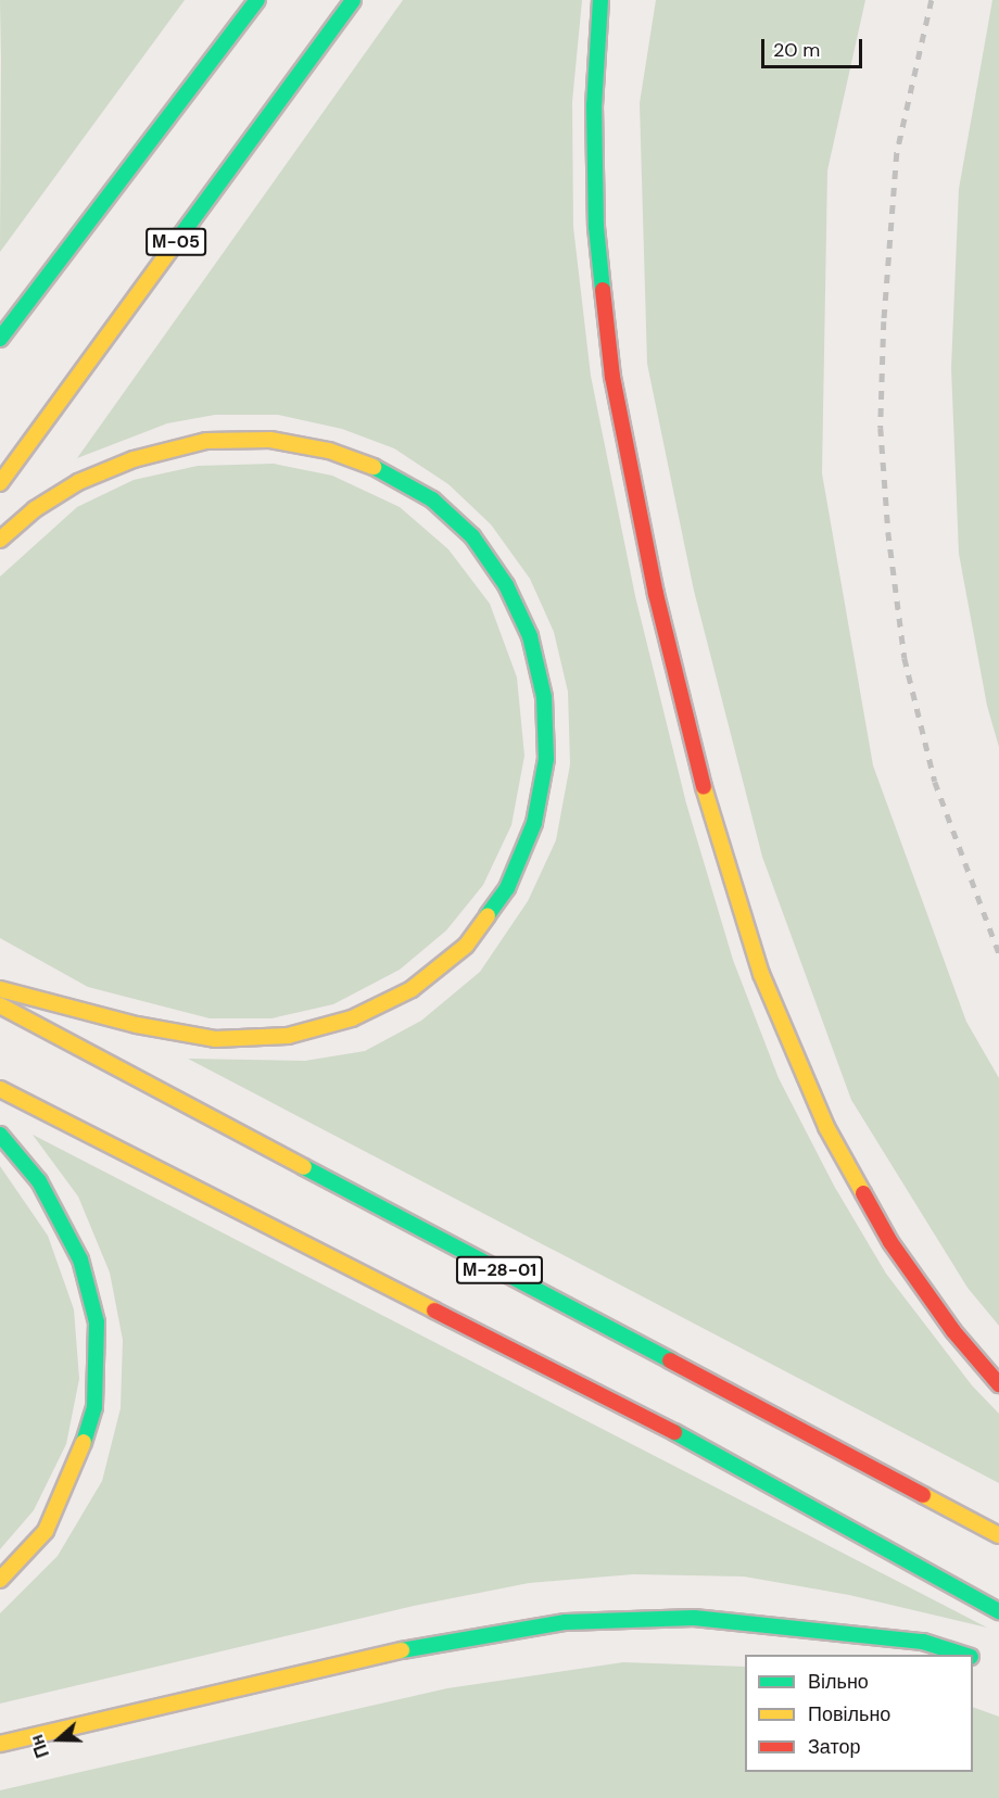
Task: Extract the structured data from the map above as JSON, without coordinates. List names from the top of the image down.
{
  "streets": {
    "main road": ["М-05", "М-28-01"]
  },
  "legend": ["Вільно", "Повільно", "Затор"],
  "scale_bar": "20 m",
  "north": "left"
}
